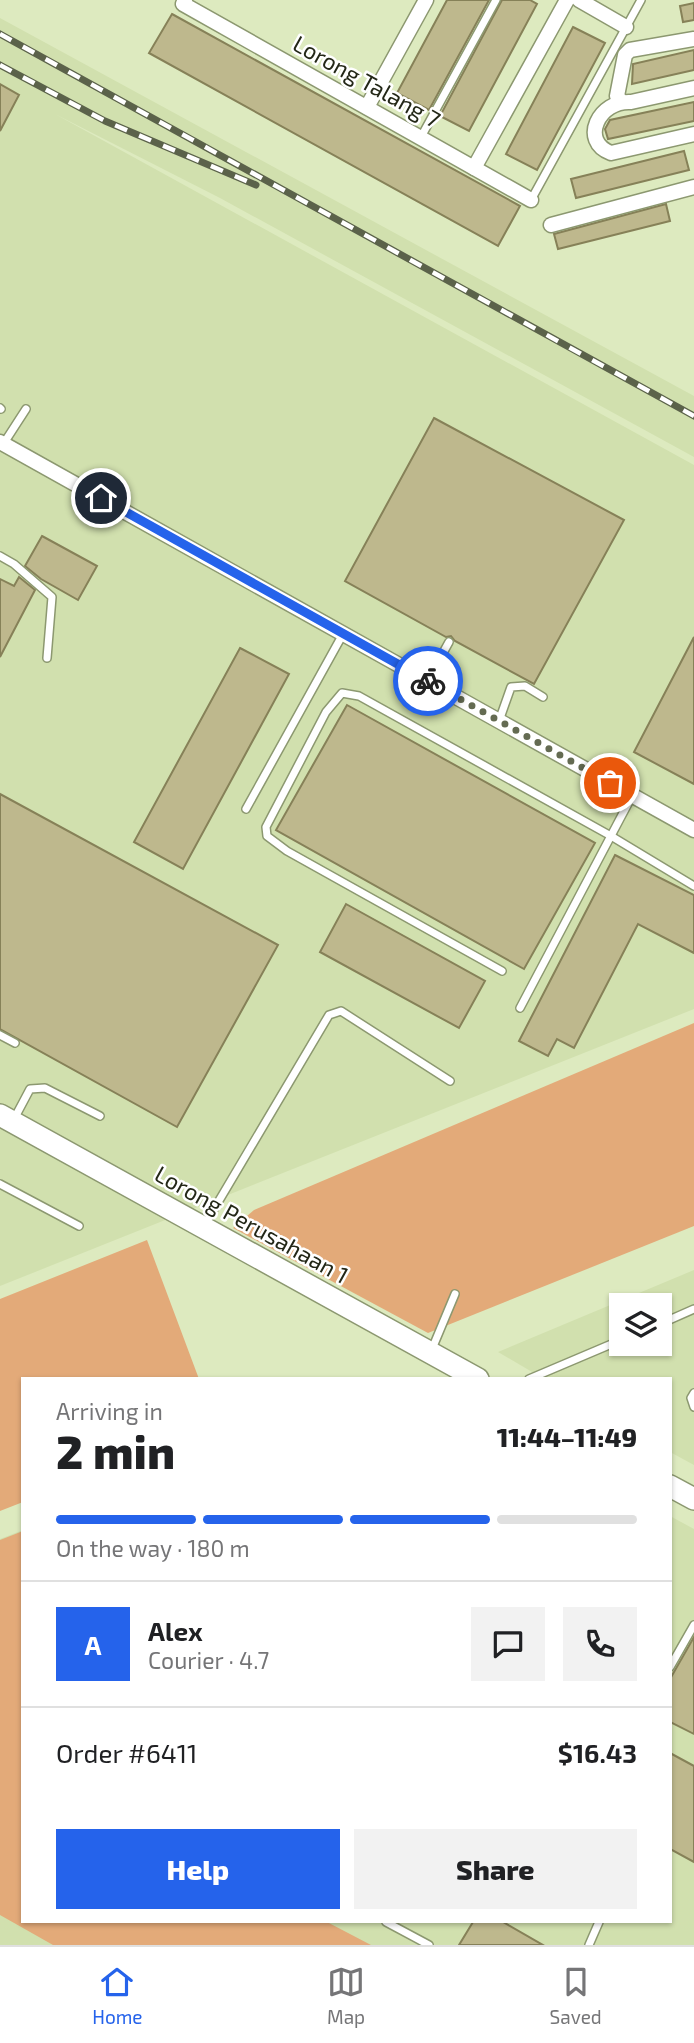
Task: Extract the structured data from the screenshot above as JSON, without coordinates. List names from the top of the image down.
{
  "streets": {
    "street": ["Lorong Talang 7", "Lorong Perusahaan 1"]
  },
  "page": {
    "heading": ["2 min", "Arriving in", "11:44–11:49"],
    "panel": [
      "Alex",
      "Courier · 4.7",
      "Order #6411",
      "$16.43"
    ],
    "bar": "On the way · 180 m",
    "round": "A",
    "buttons": ["Help", "Share"],
    "tabs": ["Home", "Map", "Saved"]
  }
}
